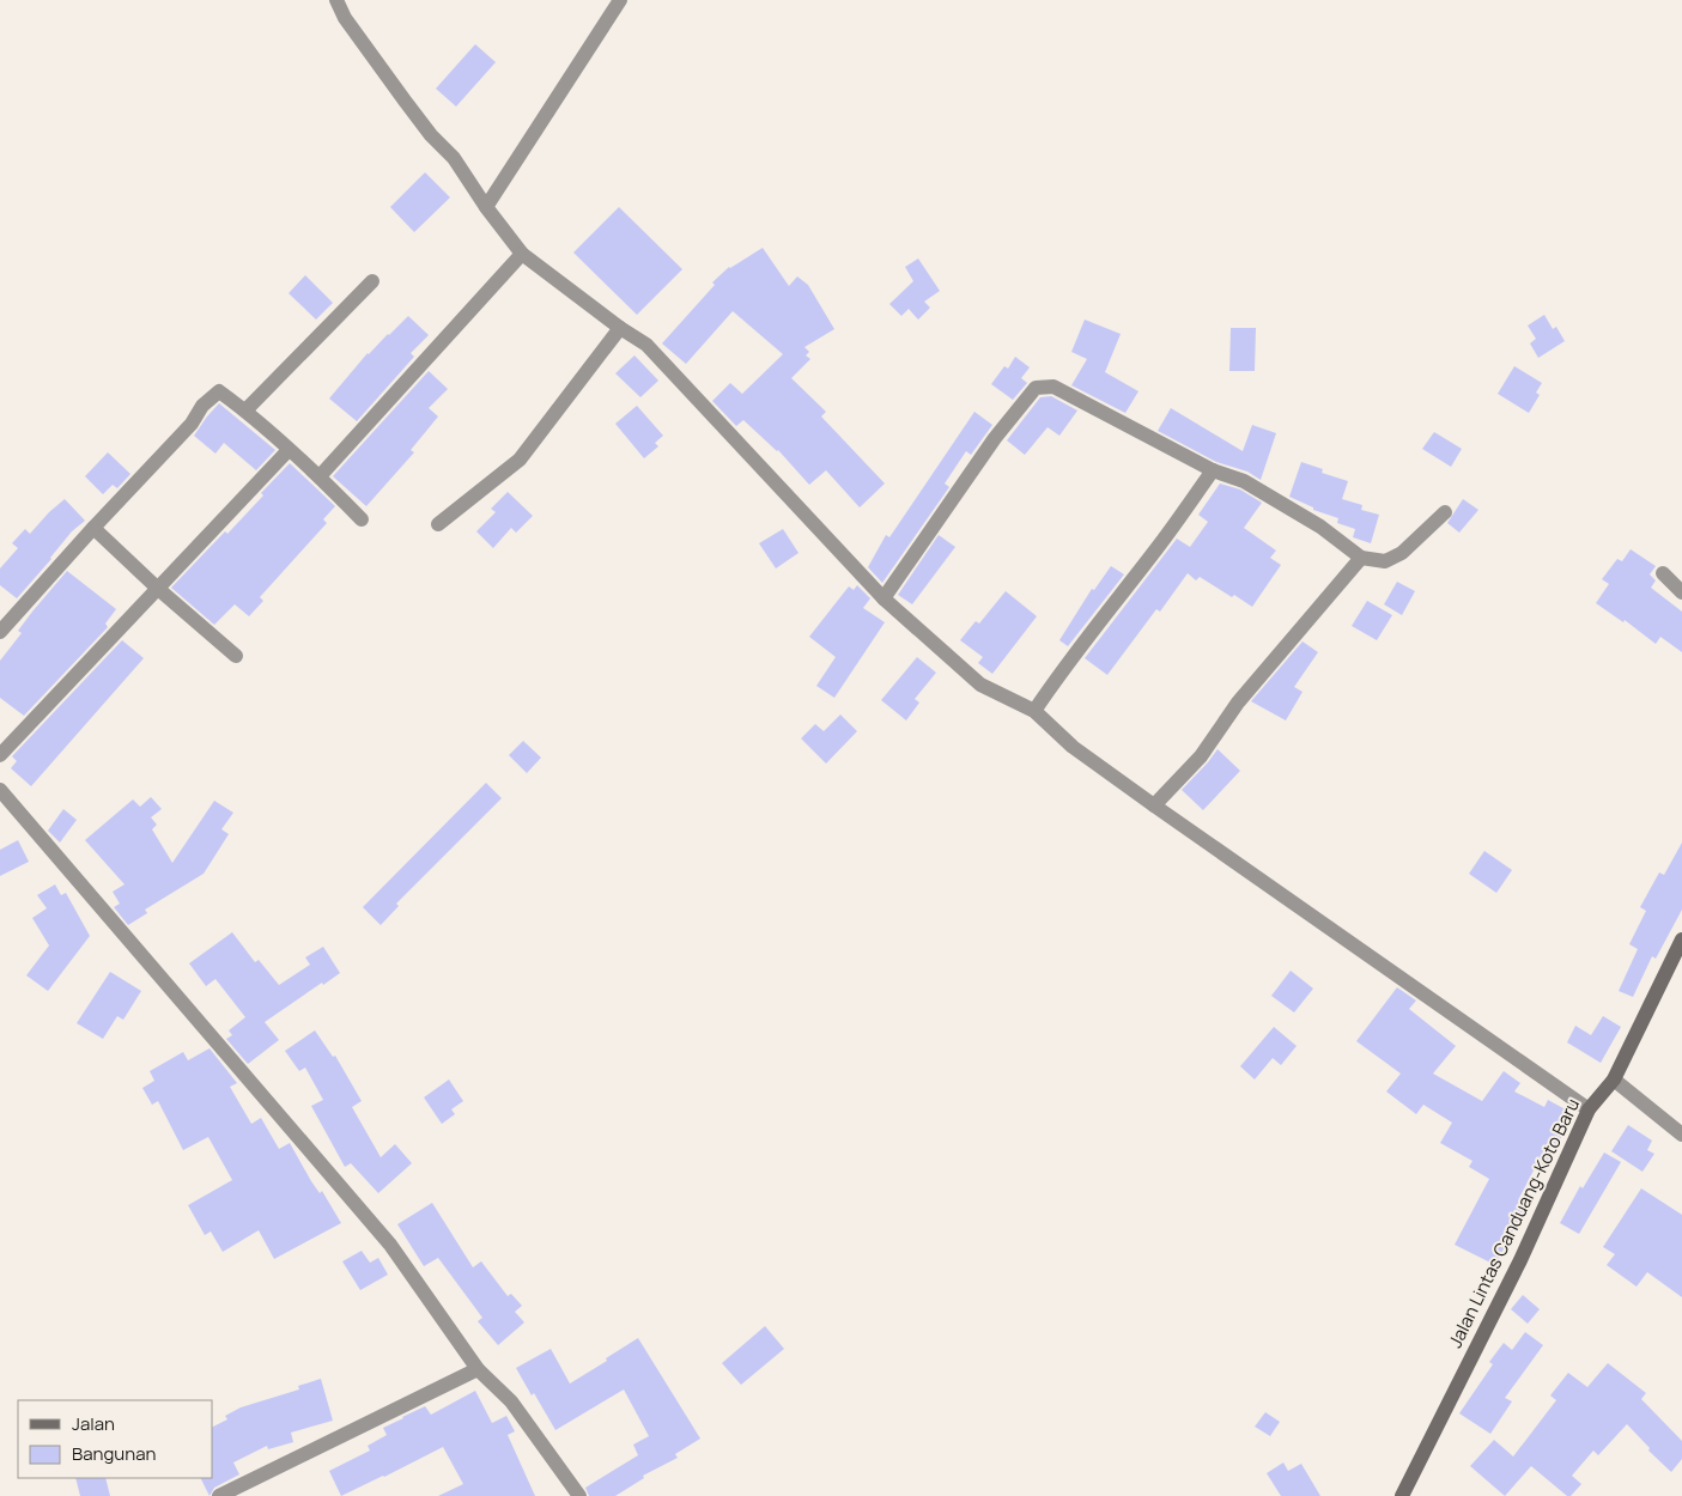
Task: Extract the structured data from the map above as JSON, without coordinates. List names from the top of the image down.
{
  "streets": {
    "main road": ["Jalan Lintas Canduang-Koto Baru"]
  },
  "legend": ["Jalan", "Bangunan"]
}
